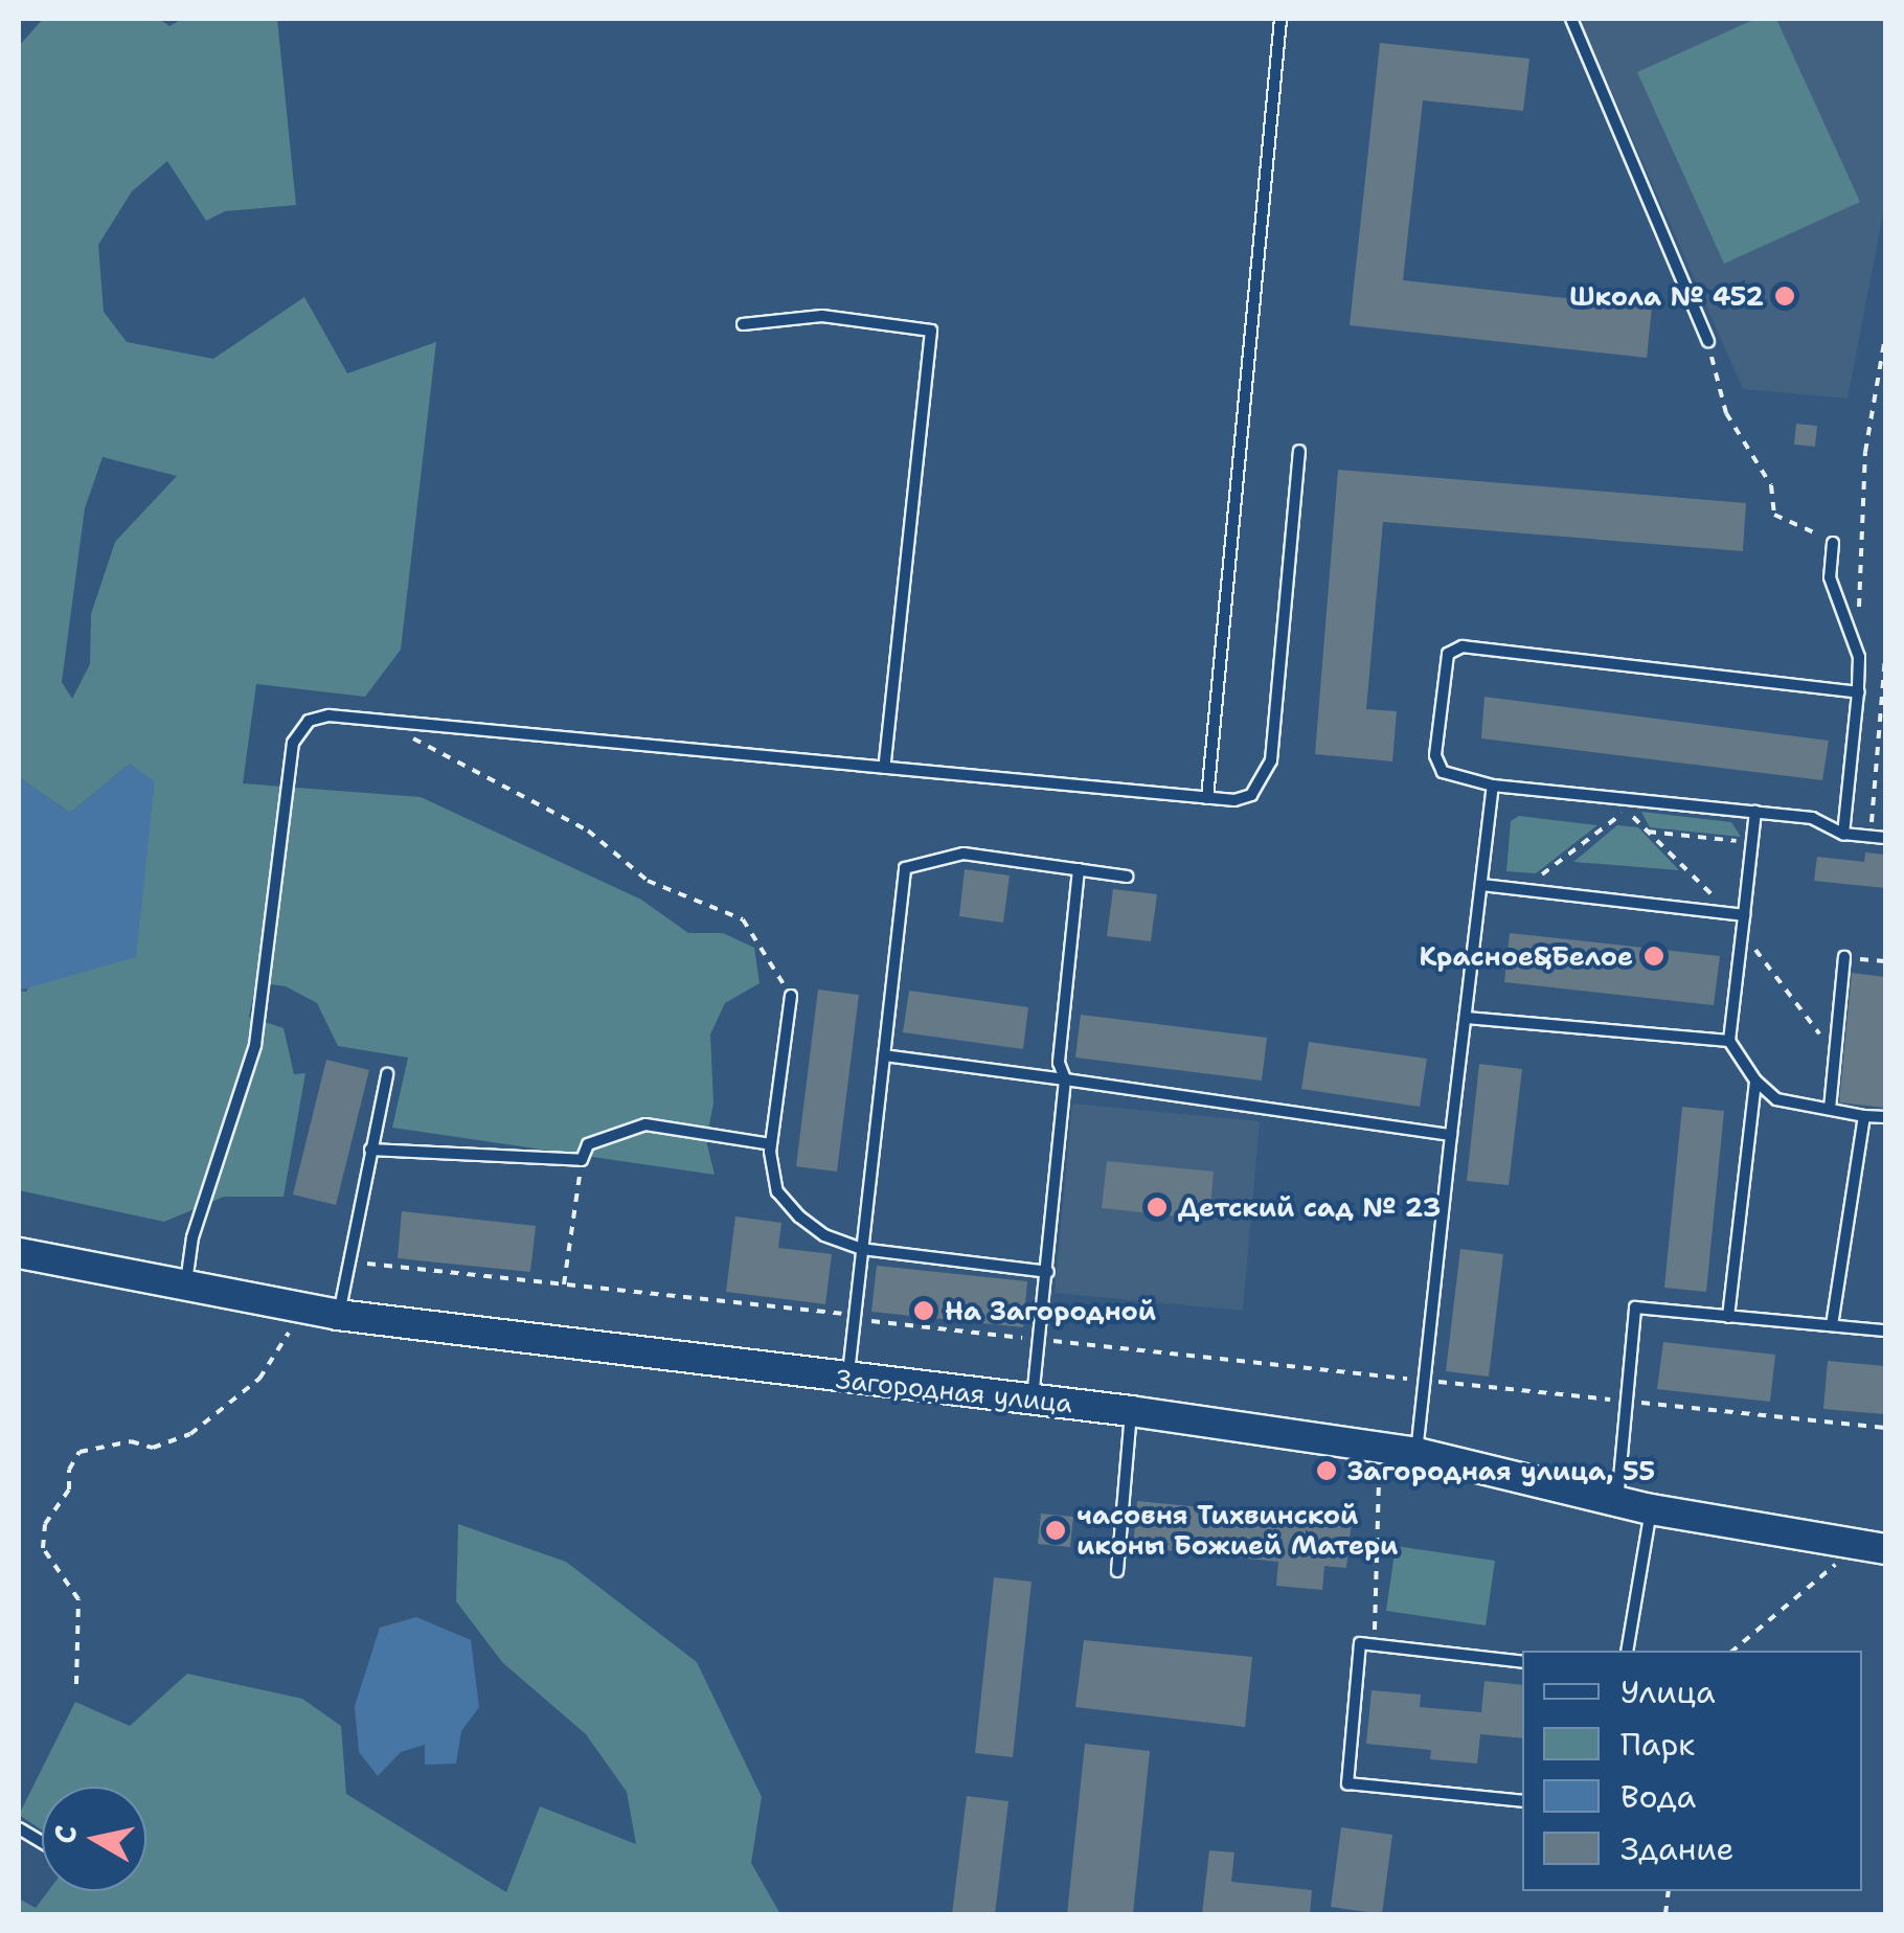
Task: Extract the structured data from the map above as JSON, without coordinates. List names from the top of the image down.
{
  "streets": {
    "main road": ["Загородная улица"]
  },
  "places": [
    "Школа № 452",
    "Красное&Белое",
    "Детский сад № 23",
    "На Загородной",
    "Загородная улица, 55",
    "часовня Тихвинской иконы Божией Матери"
  ],
  "legend": [
    "Улица",
    "Парк",
    "Вода",
    "Здание"
  ],
  "north": "left"
}
